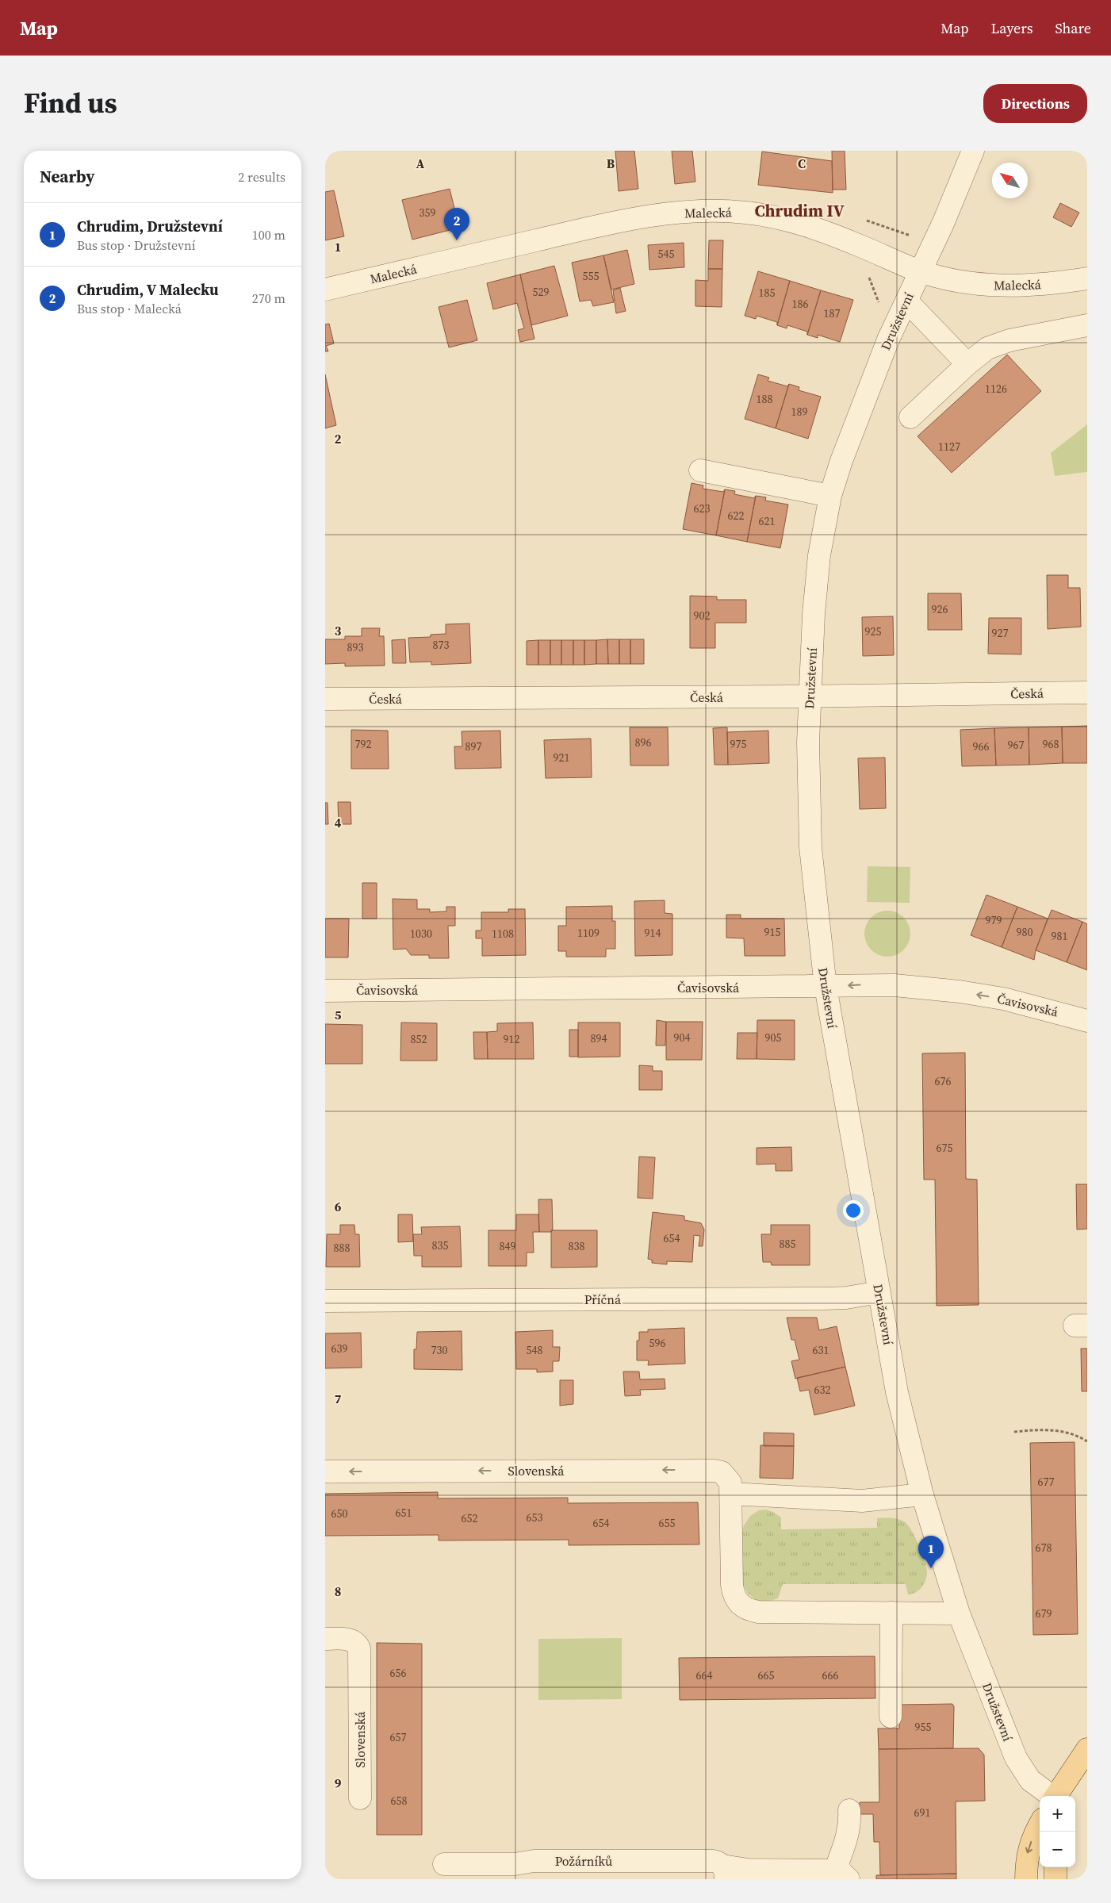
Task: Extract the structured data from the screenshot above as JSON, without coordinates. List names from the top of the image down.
{
  "streets": {
    "street": [
      "Malecká",
      "Družstevní",
      "Česká",
      "Čavisovská",
      "Příčná",
      "Slovenská",
      "Požárníků"
    ]
  },
  "crossings": [
    ["Malecká", "Družstevní"],
    ["Družstevní", "Česká"],
    ["Družstevní", "Čavisovská"],
    ["Družstevní", "Příčná"]
  ],
  "one_way": ["Slovenská"],
  "districts": ["Chrudim IV"],
  "house_numbers": [
    "359",
    "545",
    "555",
    "529",
    "185",
    "186",
    "187",
    "1126",
    "188",
    "189",
    "1127",
    "623",
    "622",
    "621",
    "926",
    "902",
    "925",
    "927",
    "873",
    "893",
    "896",
    "792",
    "975",
    "968",
    "967",
    "897",
    "966",
    "921",
    "979",
    "915",
    "980",
    "1109",
    "914",
    "1030",
    "1108",
    "981",
    "904",
    "905",
    "894",
    "852",
    "912",
    "676",
    "675",
    "654",
    "885",
    "835",
    "849",
    "838",
    "888",
    "596",
    "639",
    "730",
    "548",
    "631",
    "632",
    "677",
    "651",
    "650",
    "653",
    "652",
    "654",
    "655",
    "678",
    "679",
    "656",
    "664",
    "665",
    "666",
    "955",
    "657",
    "658",
    "691"
  ],
  "north": "top left",
  "page": {
    "header": "Map",
    "nav": ["Map", "Layers", "Share"],
    "title": "Find us",
    "buttons": "Directions",
    "heading": ["Nearby", "2 results"],
    "list": [
      {
        "mark": "1",
        "name": "Chrudim, Družstevní",
        "note": "Bus stop · Družstevní",
        "value": "100 m"
      },
      {
        "mark": "2",
        "name": "Chrudim, V Malecku",
        "note": "Bus stop · Malecká",
        "value": "270 m"
      }
    ],
    "pins": ["2", "1"],
    "map_buttons": ["+", "−"]
  },
  "grid": {
    "columns": ["A", "B", "C"],
    "rows": [
      "1",
      "2",
      "3",
      "4",
      "5",
      "6",
      "7",
      "8",
      "9"
    ]
  }
}
